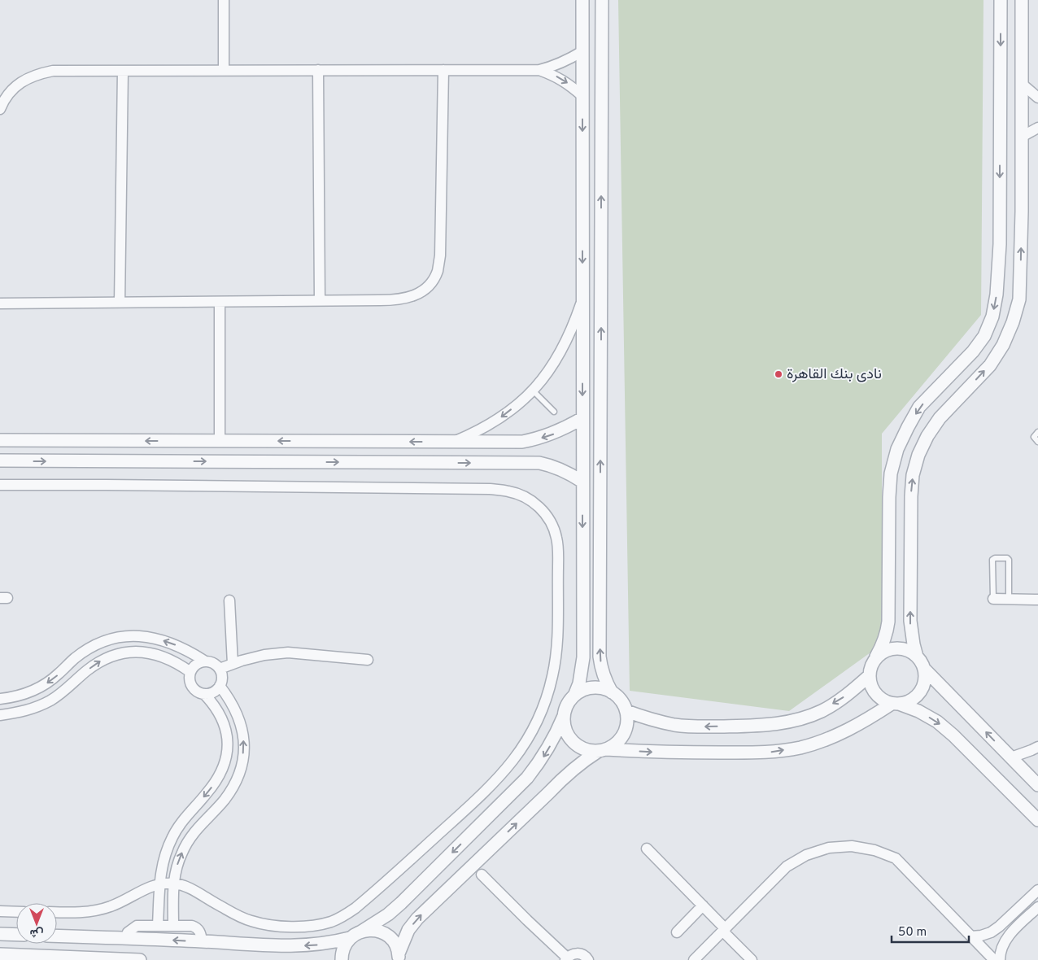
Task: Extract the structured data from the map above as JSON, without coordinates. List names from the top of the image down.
{
  "places": ["نادى بنك القاهرة"],
  "scale_bar": "50 m",
  "north": "bottom"
}
